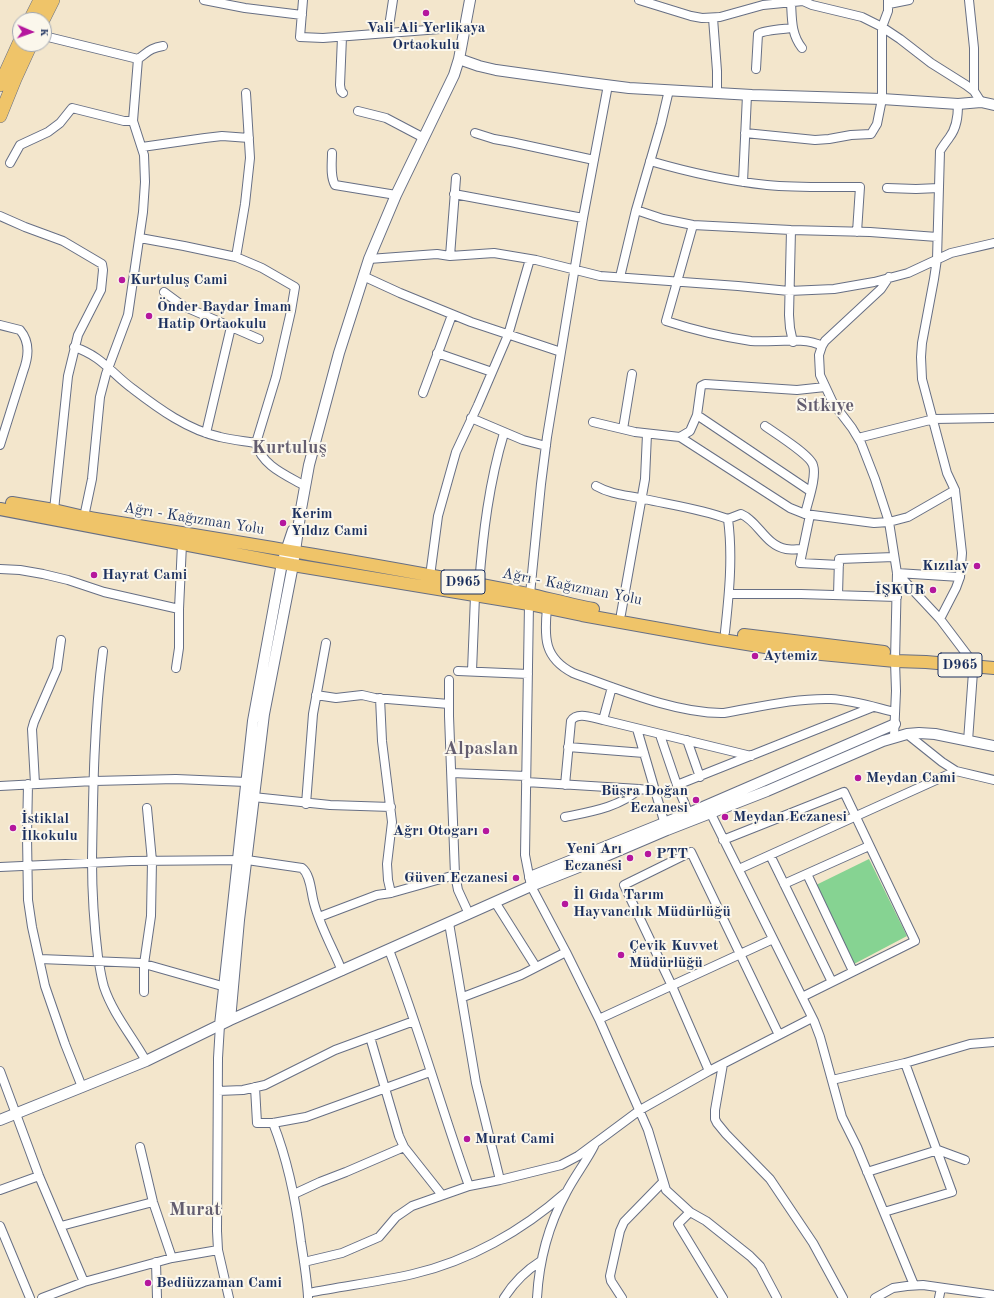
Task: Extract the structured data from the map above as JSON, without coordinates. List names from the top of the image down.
{
  "streets": {
    "main road": ["Ağrı - Kağızman Yolu", "D965"]
  },
  "districts": [
    "Sıtkıye",
    "Kurtuluş",
    "Alpaslan",
    "Murat"
  ],
  "places": [
    "Vali Ali Yerlikaya Ortaokulu",
    "Kurtuluş Cami",
    "Önder Baydar İmam Hatip Ortaokulu",
    "Kerim Yıldız Cami",
    "Kızılay",
    "Hayrat Cami",
    "İŞKUR",
    "Aytemiz",
    "Meydan Cami",
    "Büşra Doğan Eczanesi",
    "Meydan Eczanesi",
    "İstiklal İlkokulu",
    "Ağrı Otogarı",
    "PTT",
    "Yeni Arı Eczanesi",
    "Güven Eczanesi",
    "İl Gıda Tarım Hayvancılık Müdürlüğü",
    "Çevik Kuvvet Müdürlüğü",
    "Murat Cami",
    "Bediüzzaman Cami"
  ],
  "north": "right"
}
